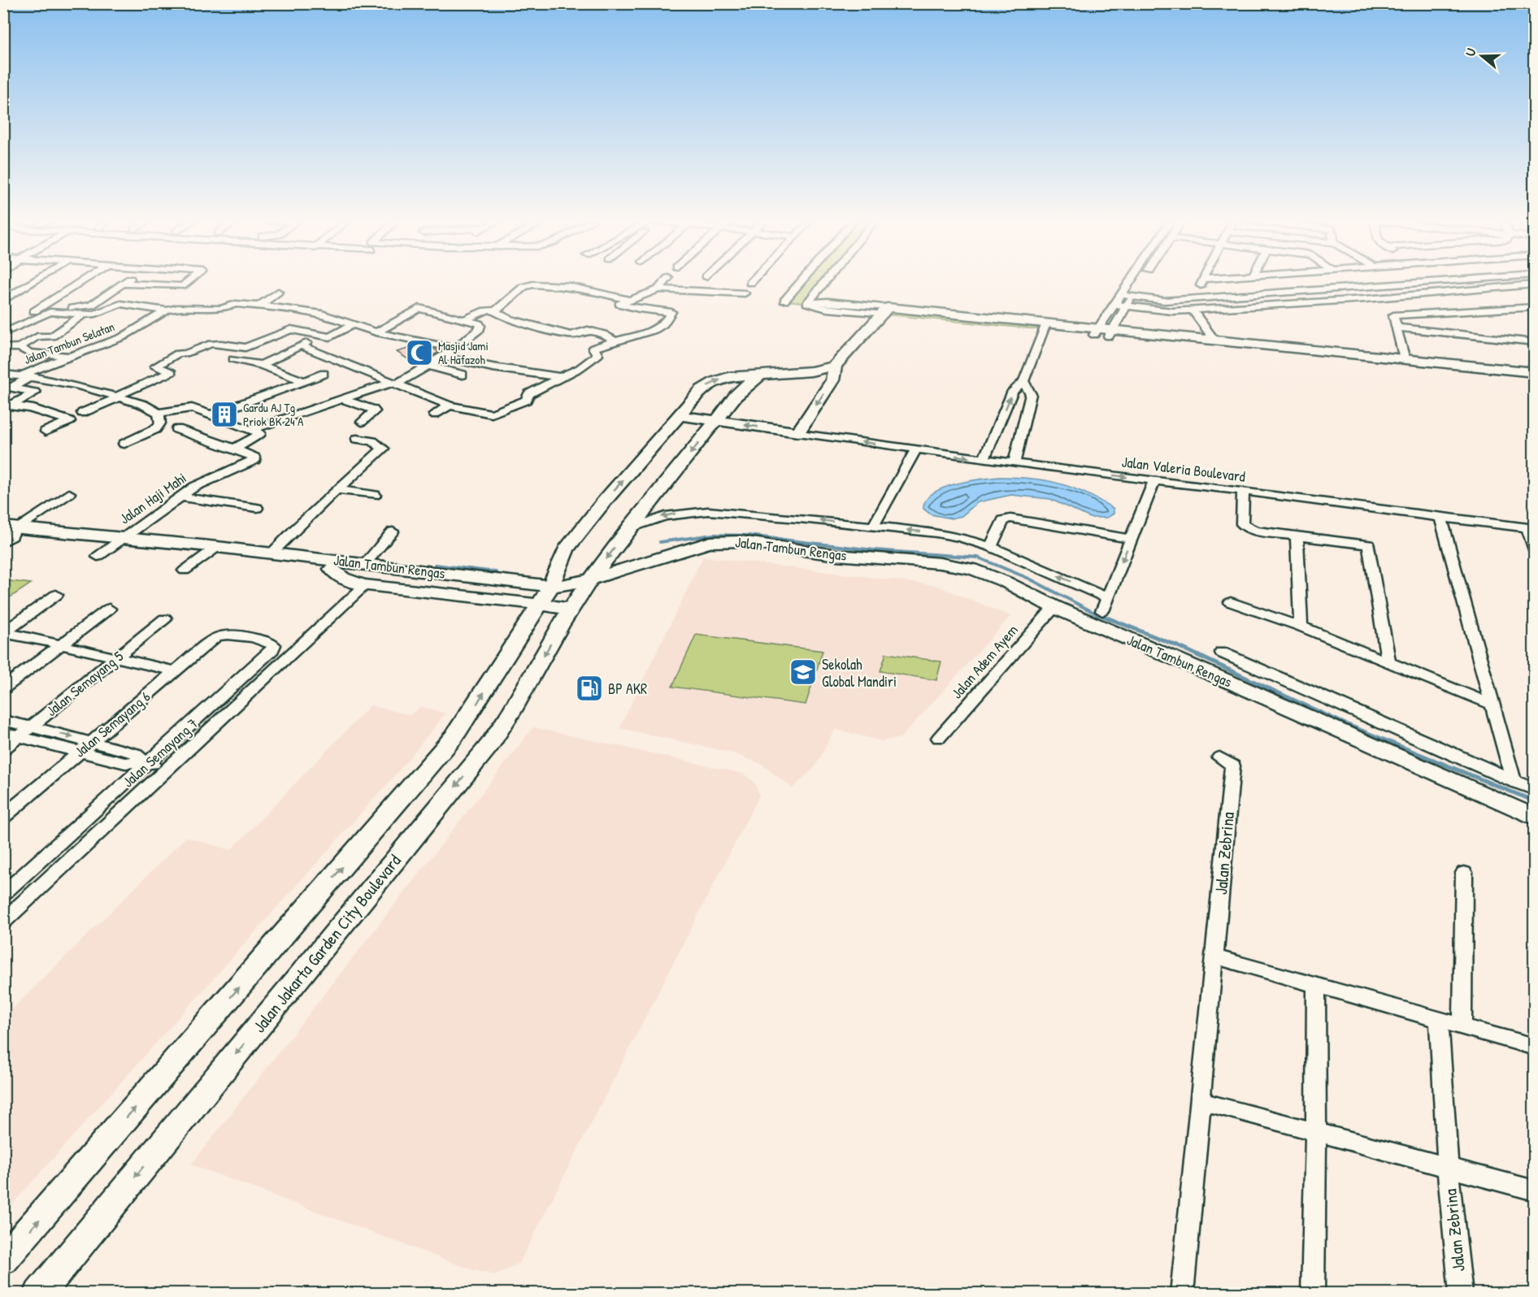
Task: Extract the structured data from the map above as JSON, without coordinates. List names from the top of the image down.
{
  "streets": {
    "street": [
      "Jalan Tambun Selatan",
      "Jalan Valeria Boulevard",
      "Jalan Haji Mahi",
      "Jalan Tambun Rengas",
      "Jalan Adem Ayem",
      "Jalan Semayang 5",
      "Jalan Semayang 6",
      "Jalan Semayang 7",
      "Jalan Zebrina",
      "Jalan Jakarta Garden City Boulevard"
    ]
  },
  "crossings": [
    ["Jalan Haji Mahi", "Jalan Tambun Rengas"],
    ["Jalan Tambun Rengas", "Jalan Adem Ayem"],
    ["Jalan Tambun Rengas", "Jalan Jakarta Garden City Boulevard"],
    ["Jalan Semayang 6", "Jalan Semayang 7"]
  ],
  "places": {
    "mosque": ["Masjid Jami Al Hafazoh"],
    "building": ["Gardu AJ Tg Priok BK 24 A"],
    "school or university": ["Sekolah Global Mandiri"],
    "fuel station": ["BP AKR"]
  },
  "north": "left"
}
